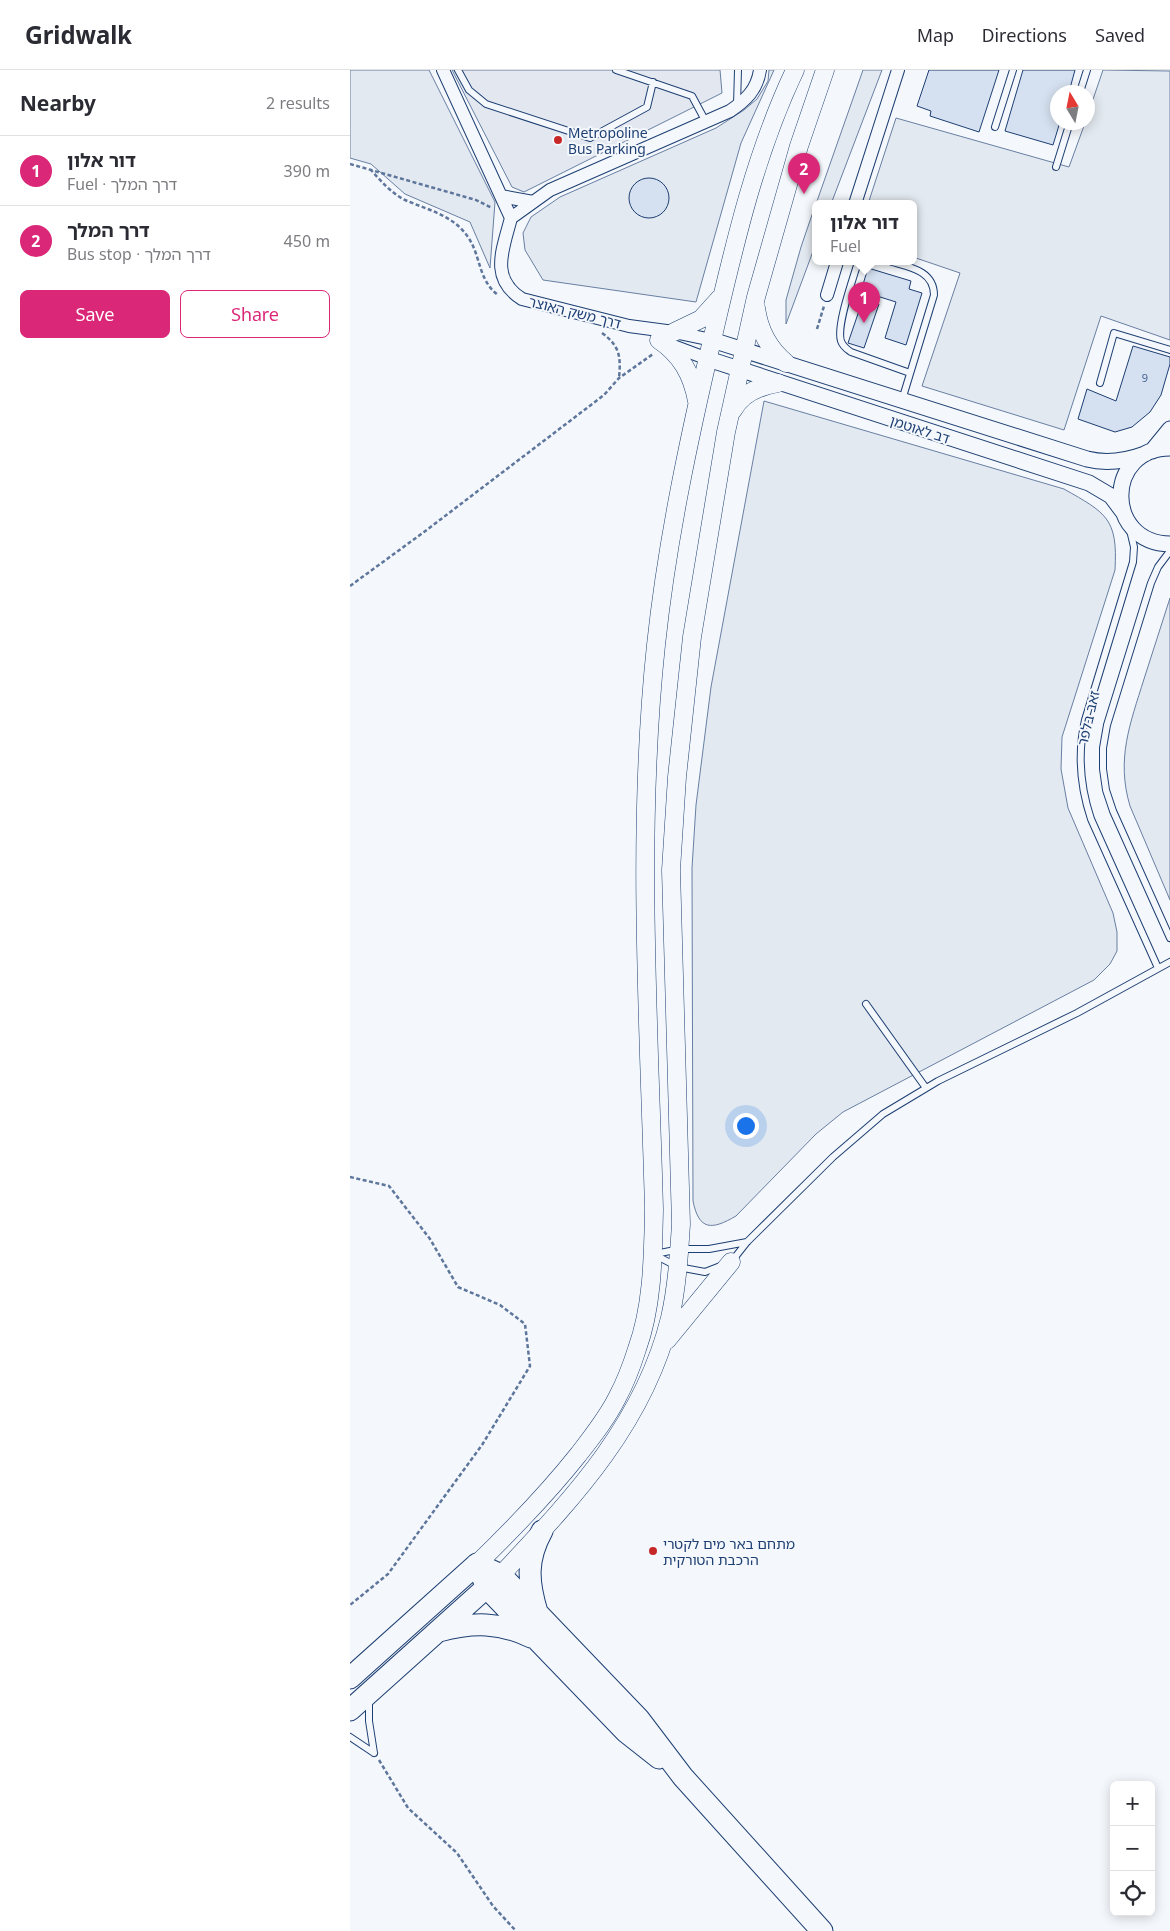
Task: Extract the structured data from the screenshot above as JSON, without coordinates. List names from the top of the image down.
{
  "streets": {
    "street": ["דרך משק האוצר", "דב לאוטמן"],
    "lane": ["זאב בלפר"]
  },
  "crossings": [
    ["דרך משק האוצר", "דב לאוטמן"],
    ["דב לאוטמן", "זאב בלפר"]
  ],
  "places": ["Metropoline Bus Parking", "מתחם באר מים לקטרי הרכבת הטורקית"],
  "house_numbers": ["9"],
  "north": "top",
  "page": {
    "header": "Gridwalk",
    "nav": ["Map", "Directions", "Saved"],
    "heading": ["Nearby", "2 results"],
    "list": [
      {
        "mark": "1",
        "name": "דור אלון",
        "note": "Fuel · דרך המלך",
        "value": "390 m"
      },
      {
        "mark": "2",
        "name": "דרך המלך",
        "note": "Bus stop · דרך המלך",
        "value": "450 m"
      }
    ],
    "pins": ["2", "1"],
    "popup": ["דור אלון", "Fuel"],
    "buttons": ["Save", "Share"],
    "map_buttons": ["+", "−"]
  }
}
